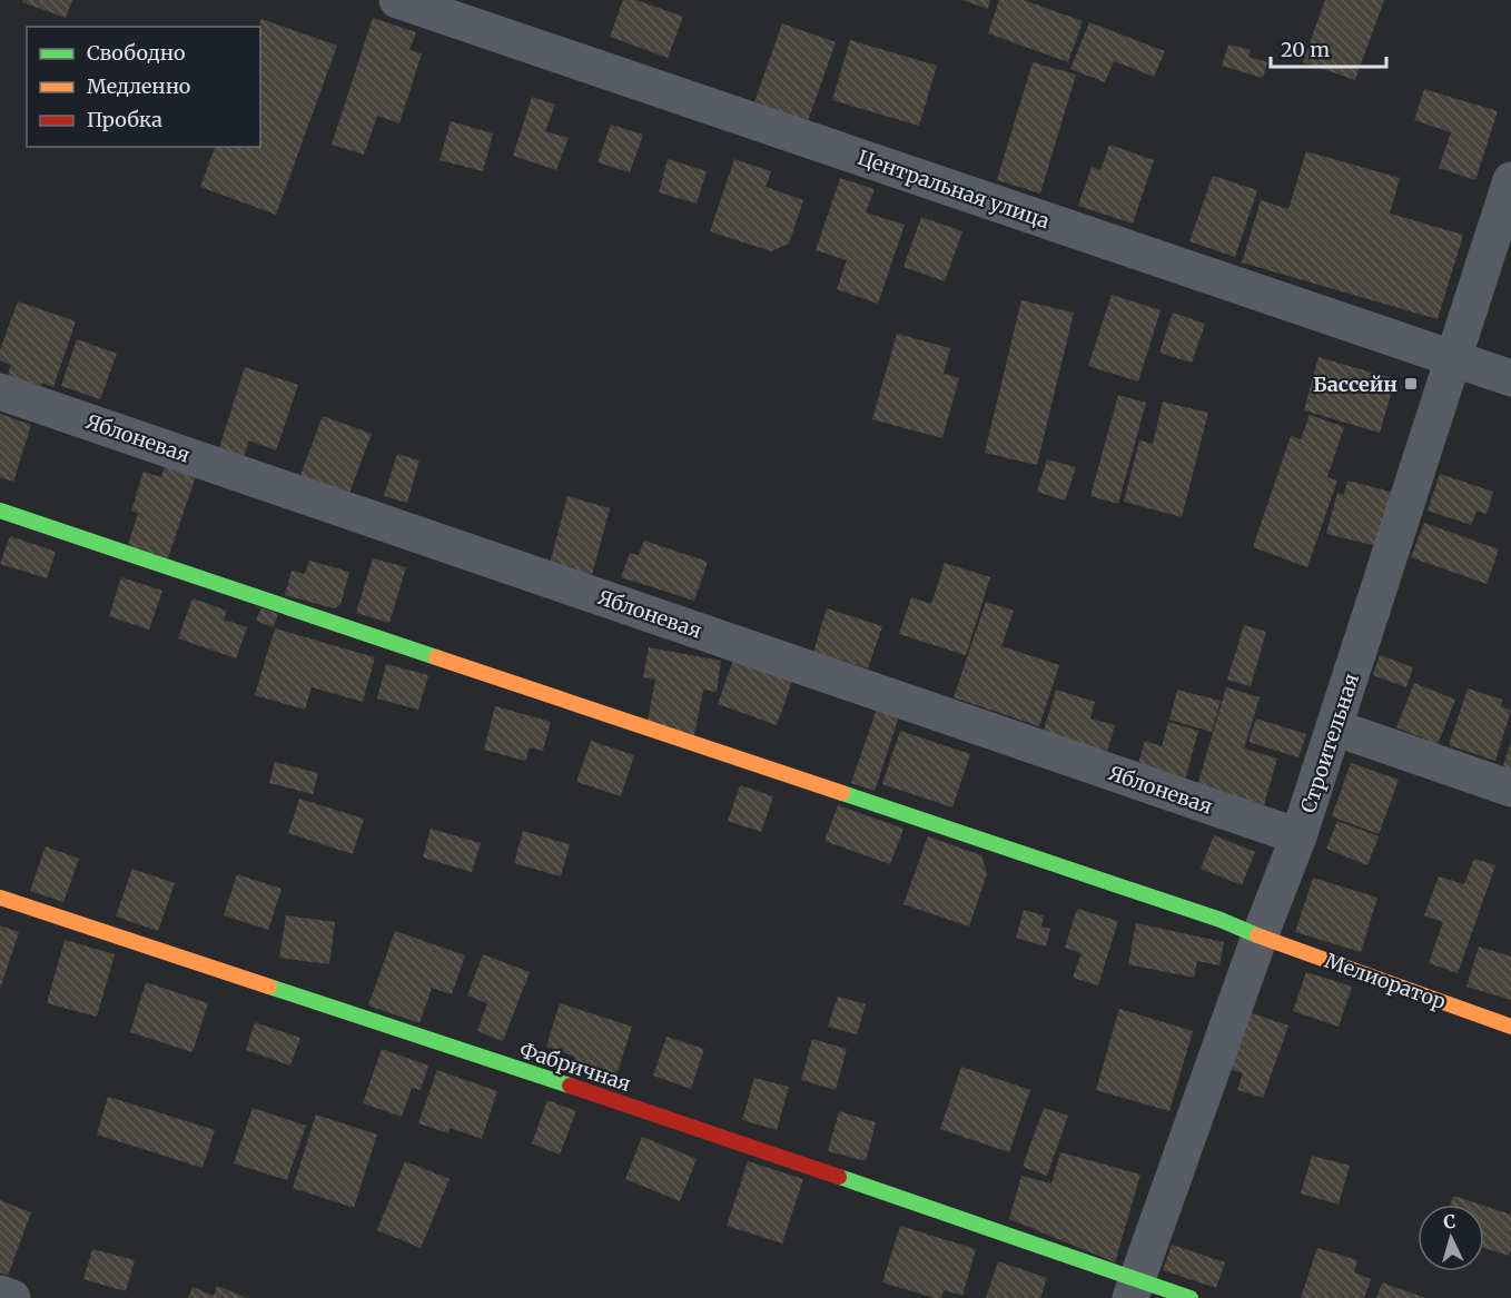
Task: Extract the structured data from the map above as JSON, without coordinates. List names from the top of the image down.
{
  "streets": {
    "street": [
      "Центральная улица",
      "Яблоневая",
      "Строительная",
      "Мелиоратор",
      "Фабричная"
    ]
  },
  "crossings": [
    ["Центральная улица", "Строительная"],
    ["Яблоневая", "Строительная"],
    ["Строительная", "Мелиоратор"],
    ["Строительная", "Фабричная"]
  ],
  "places": {
    "transit": ["Бассейн"]
  },
  "legend": ["Свободно", "Медленно", "Пробка"],
  "scale_bar": "20 m",
  "north": "top"
}
